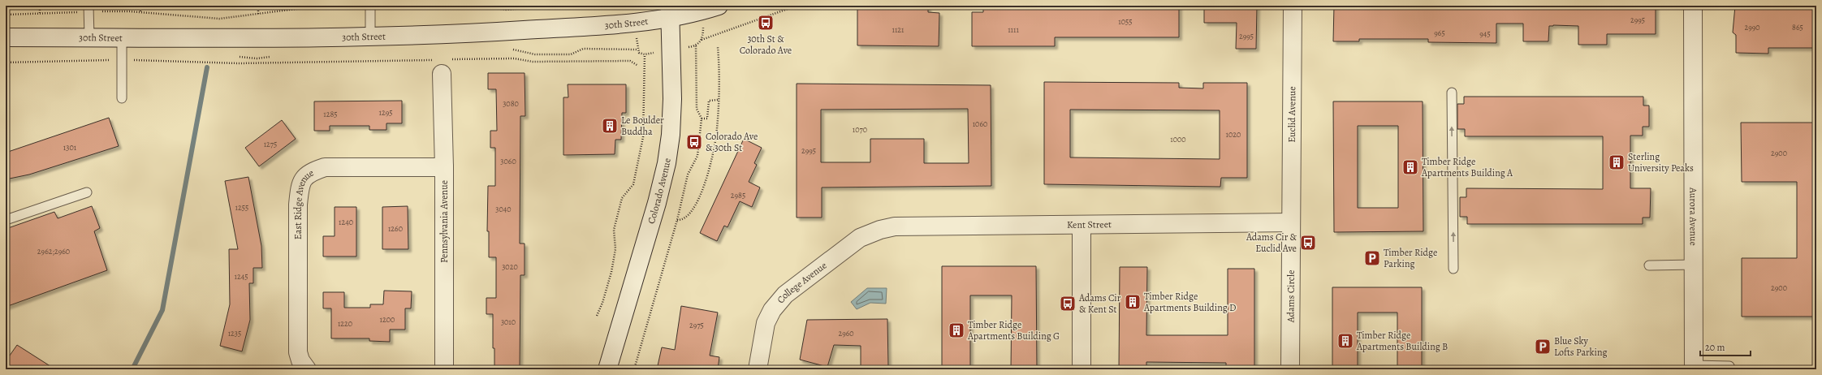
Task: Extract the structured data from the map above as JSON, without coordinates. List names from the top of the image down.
{
  "streets": {
    "street": [
      "30th Street",
      "Euclid Avenue",
      "Colorado Avenue",
      "East Ridge Avenue",
      "Aurora Avenue",
      "Pennsylvania Avenue",
      "Kent Street",
      "College Avenue",
      "Adams Circle"
    ]
  },
  "crossings": [
    ["30th Street", "Colorado Avenue"],
    ["Euclid Avenue", "Kent Street"],
    ["Euclid Avenue", "Adams Circle"],
    ["East Ridge Avenue", "Pennsylvania Avenue"],
    ["Kent Street", "College Avenue"],
    ["Kent Street", "Adams Circle"]
  ],
  "places": {
    "bus stop": [
      "30th St & Colorado Ave",
      "Colorado Ave & 30th St",
      "Adams Cir & Euclid Ave",
      "Adams Cir & Kent St"
    ],
    "building": [
      "Le Boulder Buddha",
      "Sterling University Peaks",
      "Timber Ridge Apartments Building A",
      "Timber Ridge Apartments Building D",
      "Timber Ridge Apartments Building G",
      "Timber Ridge Apartments Building B"
    ],
    "parking": ["Timber Ridge Parking", "Blue Sky Lofts Parking"]
  },
  "house_numbers": [
    "2995",
    "1055",
    "2990",
    "865",
    "1121",
    "1111",
    "965",
    "945",
    "2995",
    "3080",
    "1295",
    "1285",
    "1060",
    "1070",
    "1020",
    "1000",
    "1275",
    "1301",
    "2995",
    "2900",
    "3060",
    "2985",
    "1255",
    "3040",
    "1240",
    "1260",
    "2962;2960",
    "3020",
    "1245",
    "2900",
    "1200",
    "3010",
    "1220",
    "2975",
    "1235",
    "2960"
  ],
  "scale_bar": "20 m"
}
